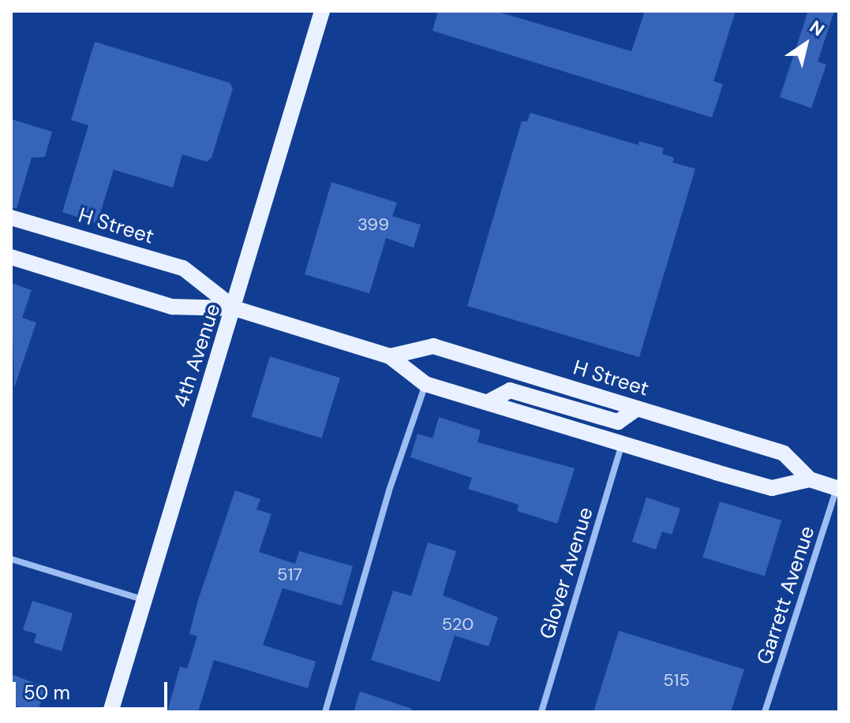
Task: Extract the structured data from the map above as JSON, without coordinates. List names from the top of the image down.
{
  "streets": {
    "main road": ["H Street", "4th Avenue"],
    "street": ["Glover Avenue", "Garrett Avenue"]
  },
  "crossings": [
    ["H Street", "4th Avenue"],
    ["H Street", "Glover Avenue"],
    ["H Street", "Garrett Avenue"]
  ],
  "house_numbers": [
    "399",
    "517",
    "520",
    "515"
  ],
  "scale_bar": "50 m",
  "north": "top right"
}
